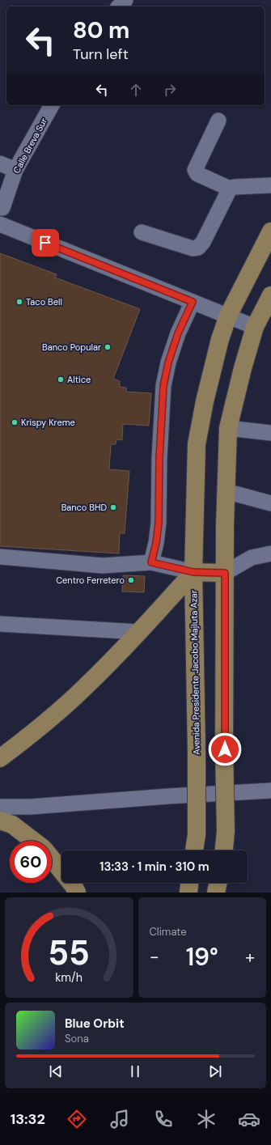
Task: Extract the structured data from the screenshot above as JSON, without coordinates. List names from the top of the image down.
{
  "streets": {
    "main road": ["Avenida Presidente Jacobo Majluta Azar"],
    "street": ["Calle Breva Sur"]
  },
  "places": [
    "Taco Bell",
    "Banco Popular",
    "Altice",
    "Krispy Kreme",
    "Banco BHD",
    "Centro Ferretero"
  ],
  "page": {
    "turn": ["80 m", "Turn left"],
    "limit": "60",
    "trip": "13:33 · 1 min · 310 m",
    "tile": "Climate",
    "heat": ["−", "19°", "+"],
    "song": ["Blue Orbit", "Sona"],
    "tabs": "13:32",
    "gauge": ["55", "km/h"]
  }
}
